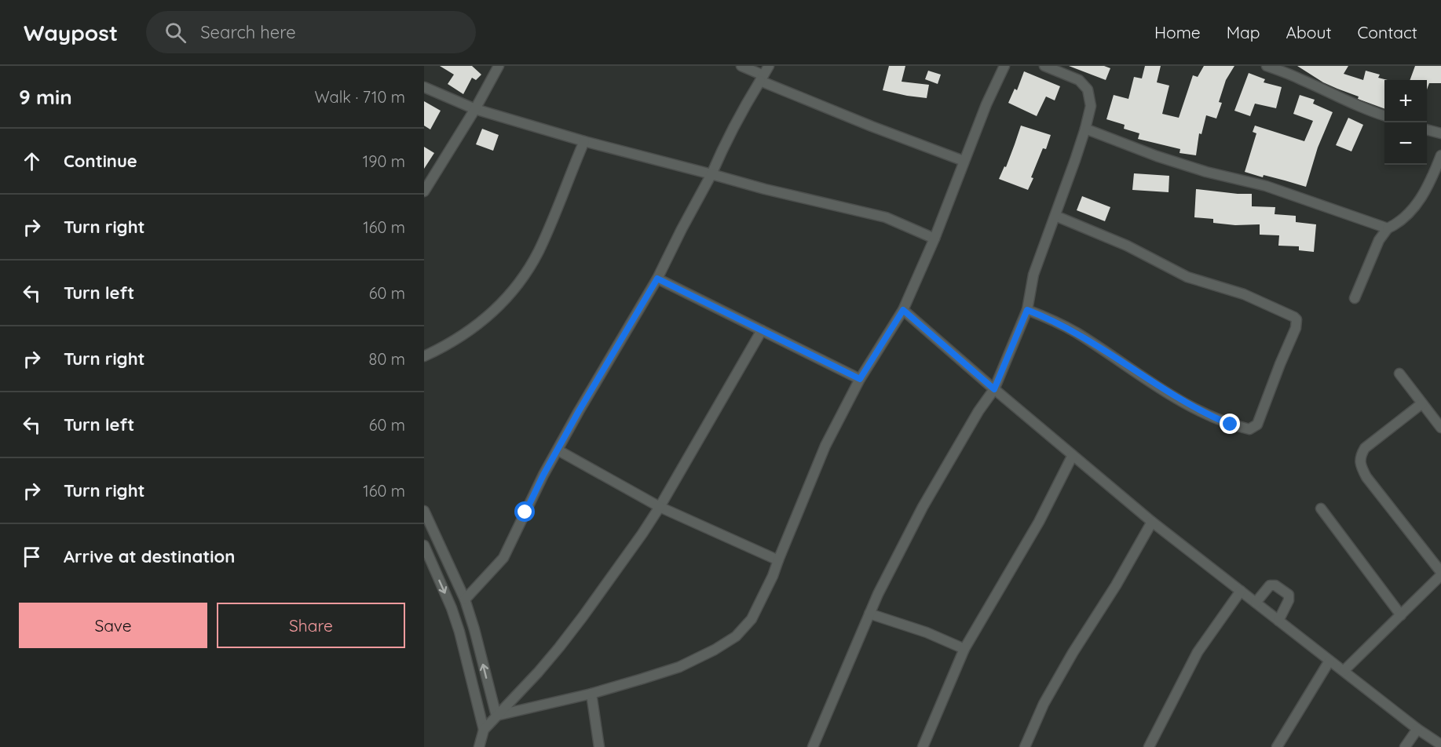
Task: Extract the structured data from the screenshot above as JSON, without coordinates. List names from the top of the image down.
{
  "page": {
    "header": "Waypost",
    "search": "Search here",
    "nav": [
      "Home",
      "Map",
      "About",
      "Contact"
    ],
    "heading": ["9 min", "Walk · 710 m"],
    "map_buttons": ["+", "−"],
    "list": [
      ["Continue", "190 m"],
      ["Turn right", "160 m"],
      ["Turn left", "60 m"],
      ["Turn right", "80 m"],
      ["Turn left", "60 m"],
      ["Turn right", "160 m"],
      "Arrive at destination"
    ],
    "buttons": ["Save", "Share"]
  }
}
